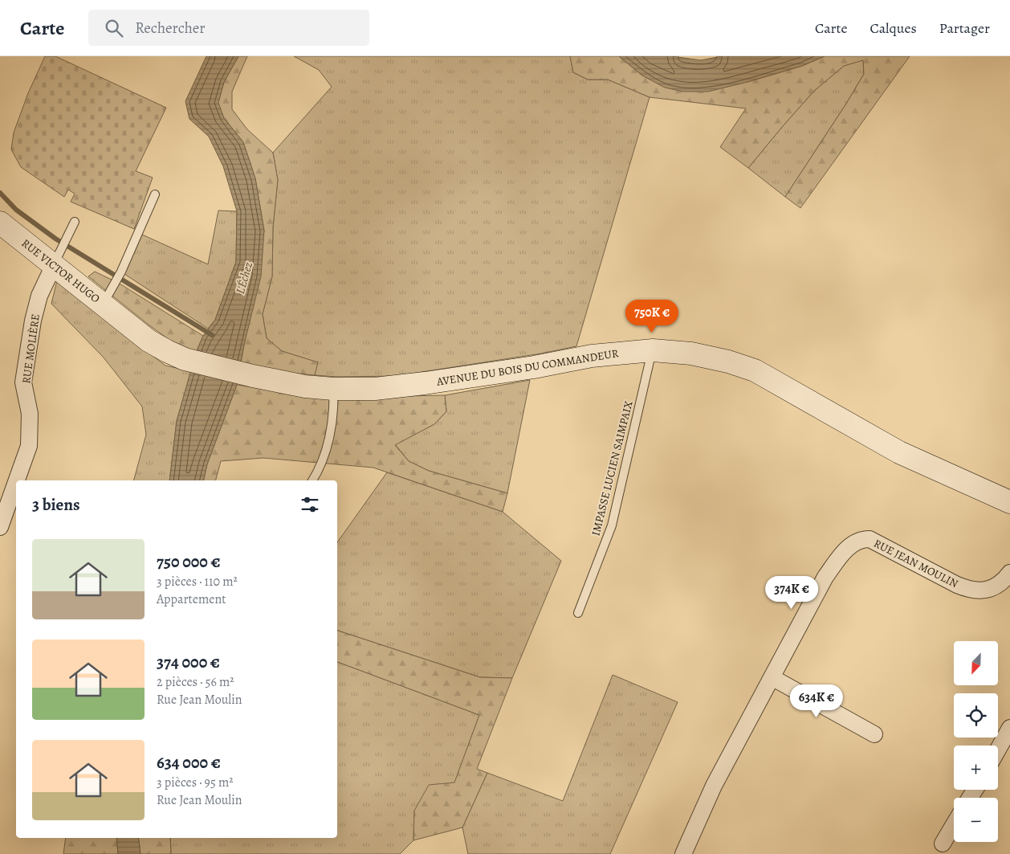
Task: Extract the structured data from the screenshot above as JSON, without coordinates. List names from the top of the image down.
{
  "streets": {
    "main road": ["RUE VICTOR HUGO", "AVENUE DU BOIS DU COMMANDEUR"],
    "street": ["RUE MOLIÈRE", "RUE JEAN MOULIN"],
    "lane": ["IMPASSE LUCIEN SAIMPAIX"]
  },
  "crossings": [
    ["RUE VICTOR HUGO", "RUE MOLIÈRE"],
    ["RUE VICTOR HUGO", "AVENUE DU BOIS DU COMMANDEUR"],
    ["AVENUE DU BOIS DU COMMANDEUR", "IMPASSE LUCIEN SAIMPAIX"]
  ],
  "water": ["L'Échez"],
  "north": "bottom left",
  "page": {
    "header": "Carte",
    "search": "Rechercher",
    "nav": ["Carte", "Calques", "Partager"],
    "price": ["750K €", "374K €", "634K €"],
    "heading": "3 biens",
    "list": [
      {
        "name": "750 000 €",
        "note": "3 pièces · 110 m² · Appartement"
      },
      {
        "name": "374 000 €",
        "note": "2 pièces · 56 m² · Rue Jean Moulin"
      },
      {
        "name": "634 000 €",
        "note": "3 pièces · 95 m² · Rue Jean Moulin"
      }
    ],
    "map_buttons": ["+", "−"]
  }
}
